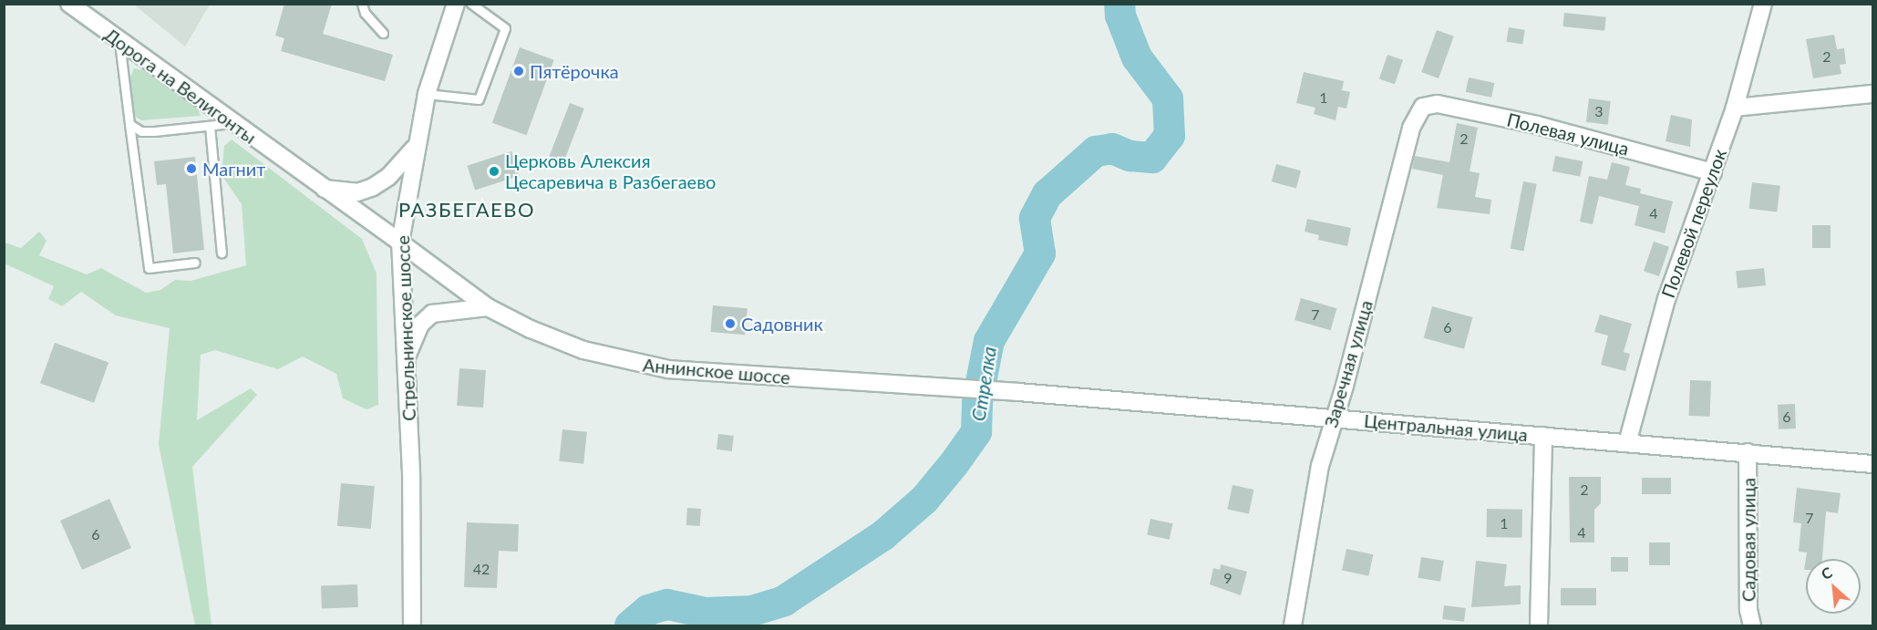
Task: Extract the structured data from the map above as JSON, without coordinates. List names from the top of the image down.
{
  "streets": {
    "main road": [
      "Дорога на Велигонты",
      "Полевая улица",
      "Полевой переулок",
      "Стрельнинское шоссе",
      "Заречная улица",
      "Аннинское шоссе",
      "Центральная улица",
      "Садовая улица"
    ]
  },
  "crossings": [
    ["Дорога на Велигонты", "Стрельнинское шоссе"],
    ["Дорога на Велигонты", "Аннинское шоссе"],
    ["Полевая улица", "Полевой переулок"],
    ["Полевая улица", "Заречная улица"],
    ["Полевой переулок", "Центральная улица"],
    ["Стрельнинское шоссе", "Аннинское шоссе"],
    ["Заречная улица", "Центральная улица"],
    ["Аннинское шоссе", "Центральная улица"],
    ["Центральная улица", "Садовая улица"]
  ],
  "districts": ["РАЗБЕГАЕВО"],
  "water": ["Стрелка"],
  "places": [
    "Пятёрочка",
    "Магнит",
    "Церковь Алексия Цесаревича в Разбегаево",
    "Садовник"
  ],
  "house_numbers": [
    "2",
    "1",
    "3",
    "2",
    "4",
    "7",
    "6",
    "6",
    "2",
    "7",
    "1",
    "4",
    "6",
    "42",
    "9"
  ],
  "north": "top left"
}
